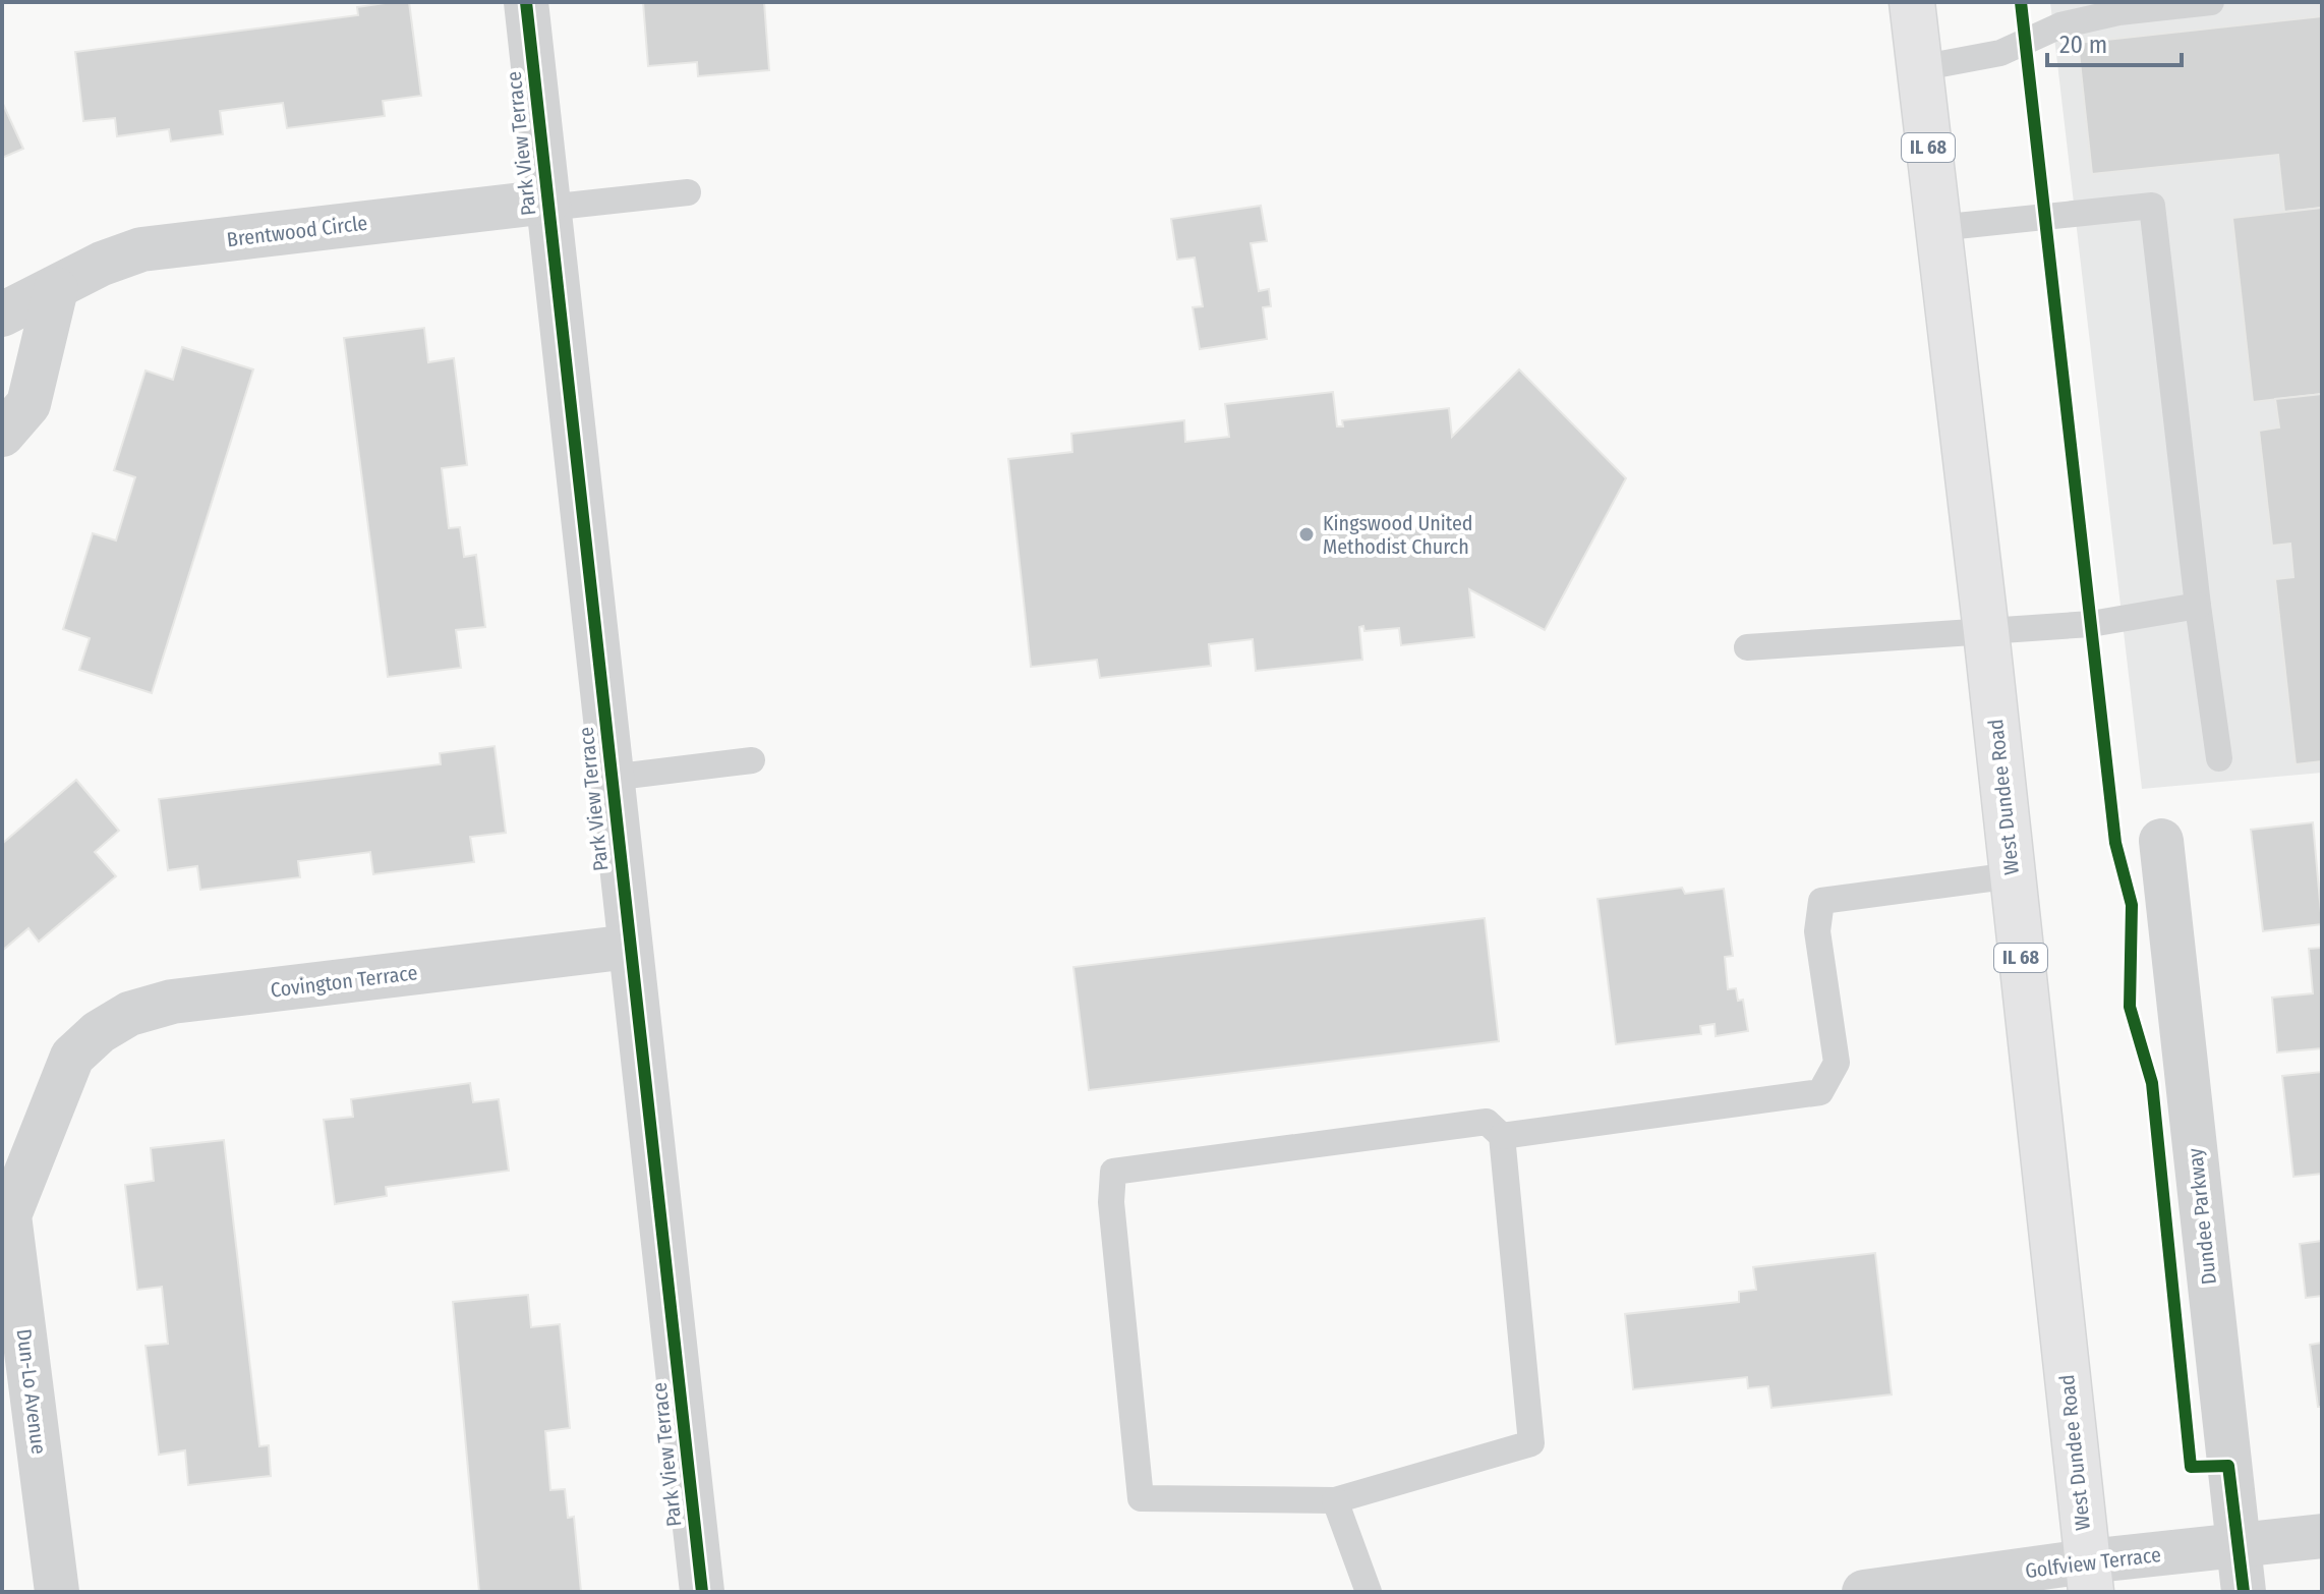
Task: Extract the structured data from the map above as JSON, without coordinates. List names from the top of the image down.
{
  "streets": {
    "main road": ["IL 68", "West Dundee Road"],
    "street": [
      "Park View Terrace",
      "Brentwood Circle",
      "Covington Terrace",
      "Dundee Parkway",
      "Dun-Lo Avenue",
      "Golfview Terrace"
    ]
  },
  "crossings": [
    ["Park View Terrace", "Brentwood Circle"],
    ["Park View Terrace", "Covington Terrace"],
    ["West Dundee Road", "Golfview Terrace"],
    ["Covington Terrace", "Dun-Lo Avenue"],
    ["Dundee Parkway", "Golfview Terrace"]
  ],
  "places": ["Kingswood United Methodist Church"],
  "scale_bar": "20 m"
}
